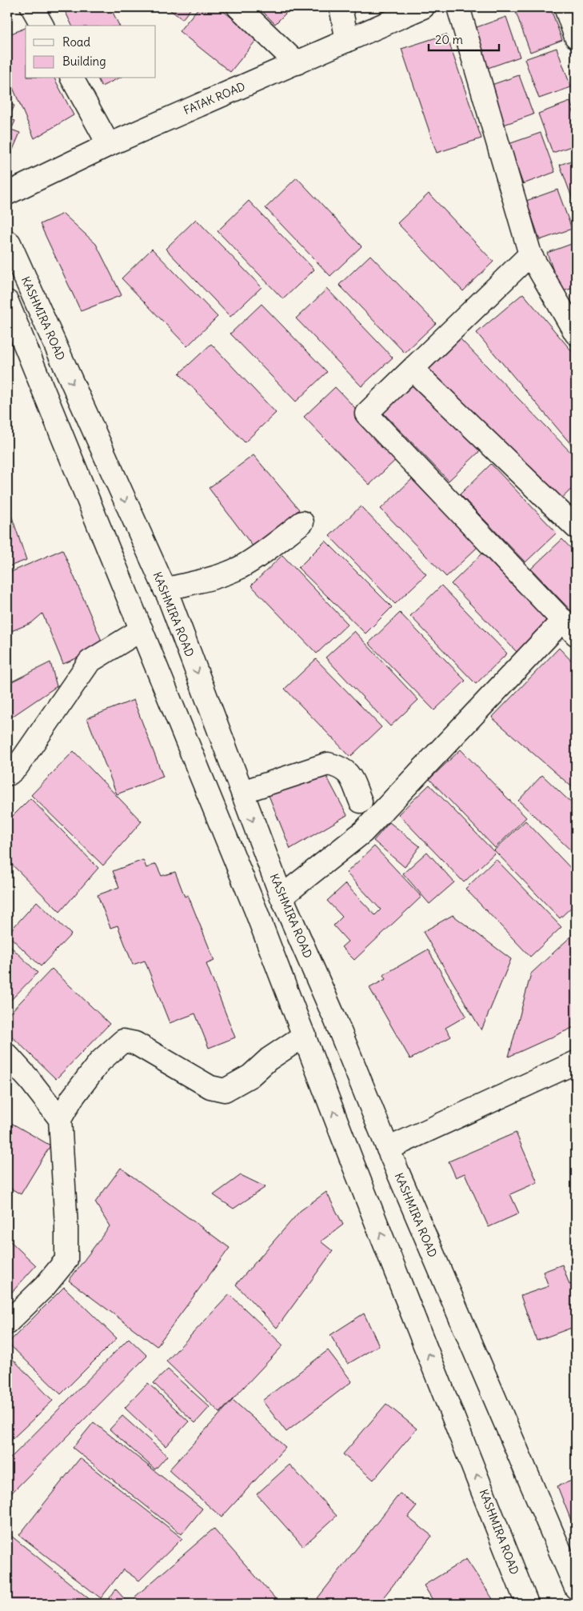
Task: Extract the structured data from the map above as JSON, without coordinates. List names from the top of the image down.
{
  "streets": {
    "main road": ["FATAK ROAD", "KASHMIRA ROAD"]
  },
  "legend": ["Road", "Building"],
  "scale_bar": "20 m"
}
